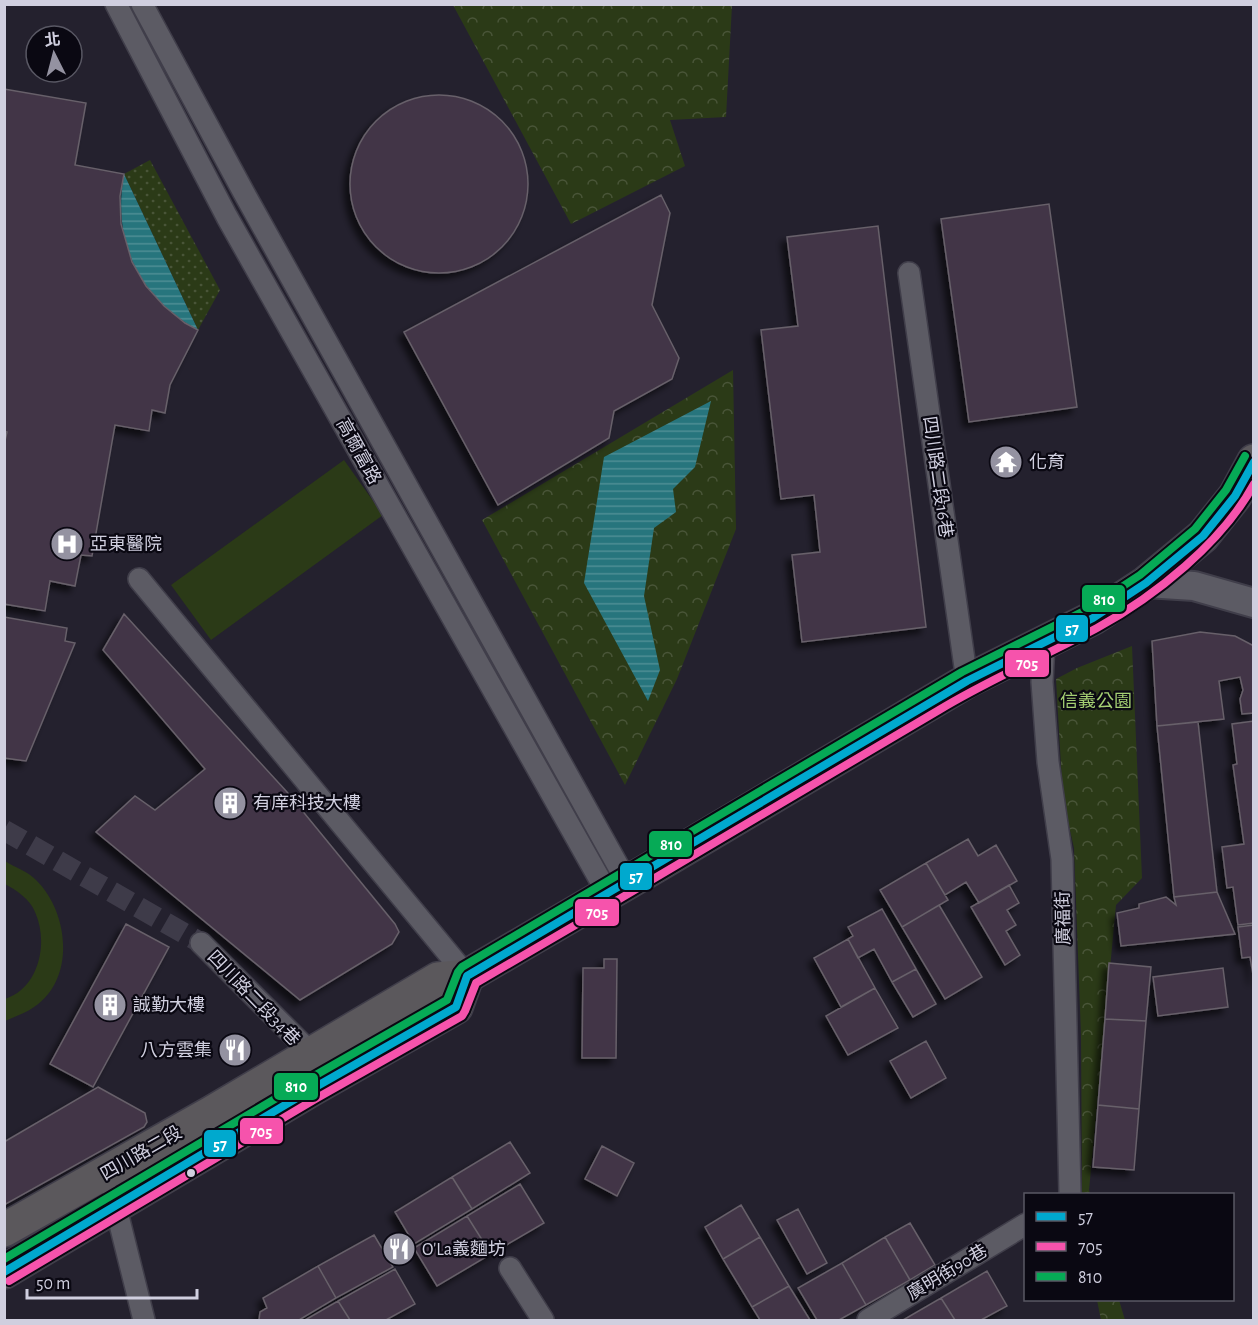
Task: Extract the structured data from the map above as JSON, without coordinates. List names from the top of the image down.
{
  "streets": {
    "main road": ["四川路二段"],
    "street": [
      "高爾富路",
      "四川路二段16巷",
      "廣福街",
      "四川路二段34巷",
      "廣明街90巷"
    ]
  },
  "crossings": [
    ["高爾富路", "四川路二段"],
    ["四川路二段16巷", "四川路二段"],
    ["廣福街", "四川路二段"],
    ["四川路二段34巷", "四川路二段"]
  ],
  "parks": ["信義公園"],
  "places": {
    "temple": ["化育"],
    "hospital": ["亞東醫院"],
    "building": ["有庠科技大樓", "誠勤大樓"],
    "restaurant": ["八方雲集", "O'La義麵坊"]
  },
  "lines": ["transit line 810", "transit line 57", "transit line 705"],
  "legend": ["57", "705", "810"],
  "scale_bar": "50 m",
  "north": "top"
}
